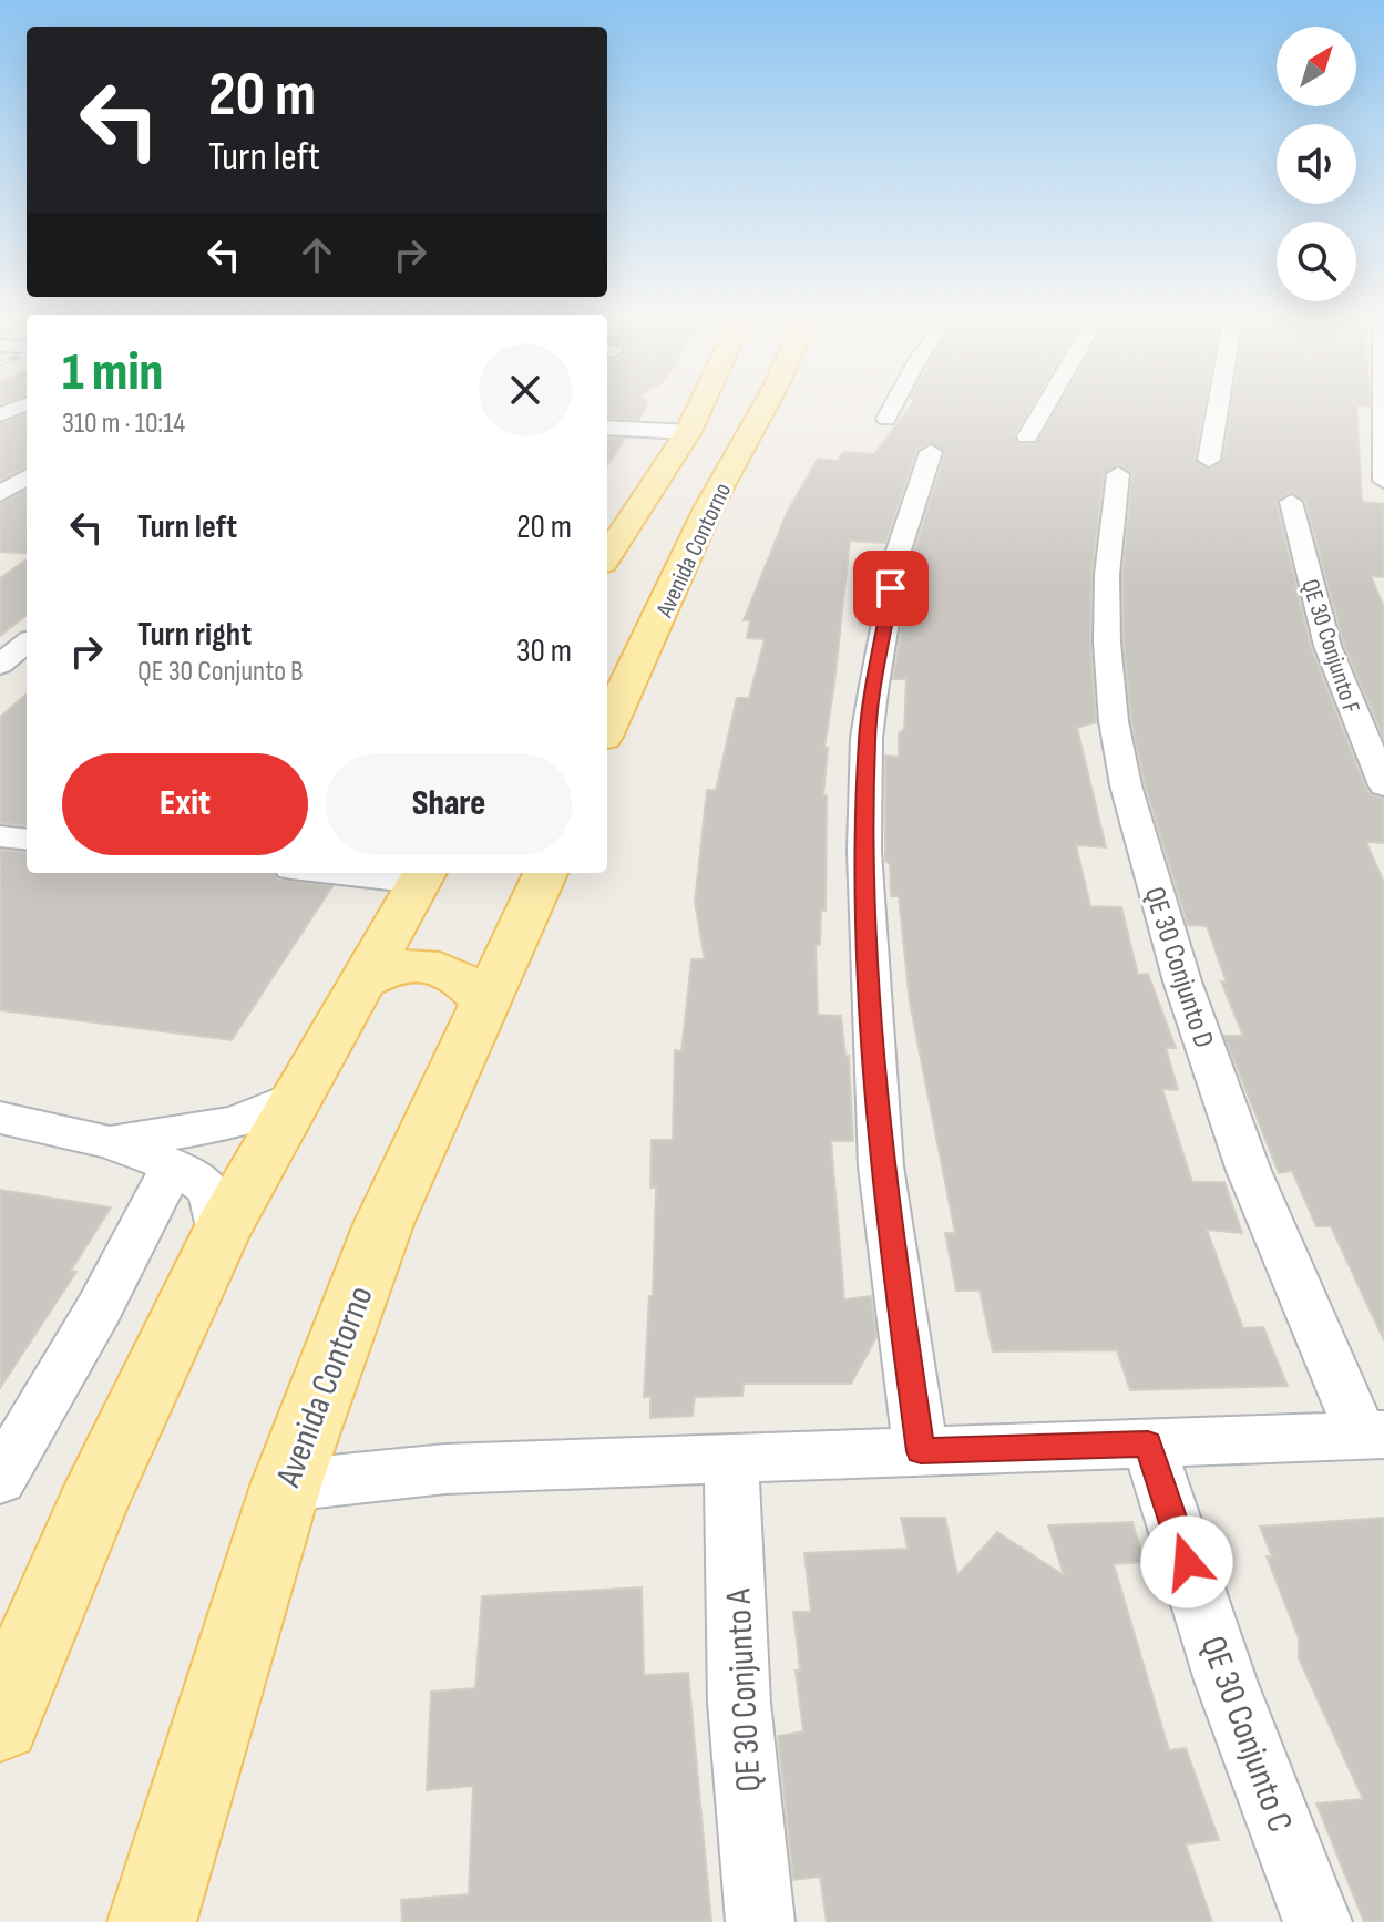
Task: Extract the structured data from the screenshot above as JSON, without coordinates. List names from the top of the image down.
{
  "streets": {
    "main road": ["Avenida Contorno"],
    "street": [
      "QE 30 Conjunto F",
      "QE 30 Conjunto D",
      "QE 30 Conjunto A",
      "QE 30 Conjunto C"
    ]
  },
  "north": "top right",
  "page": {
    "turn": ["20 m", "Turn left"],
    "heading": ["1 min", "310 m · 10:14"],
    "list": [
      {
        "name": "Turn left",
        "value": "20 m"
      },
      {
        "name": "Turn right",
        "note": "QE 30 Conjunto B",
        "value": "30 m"
      }
    ],
    "buttons": ["Exit", "Share"]
  }
}
